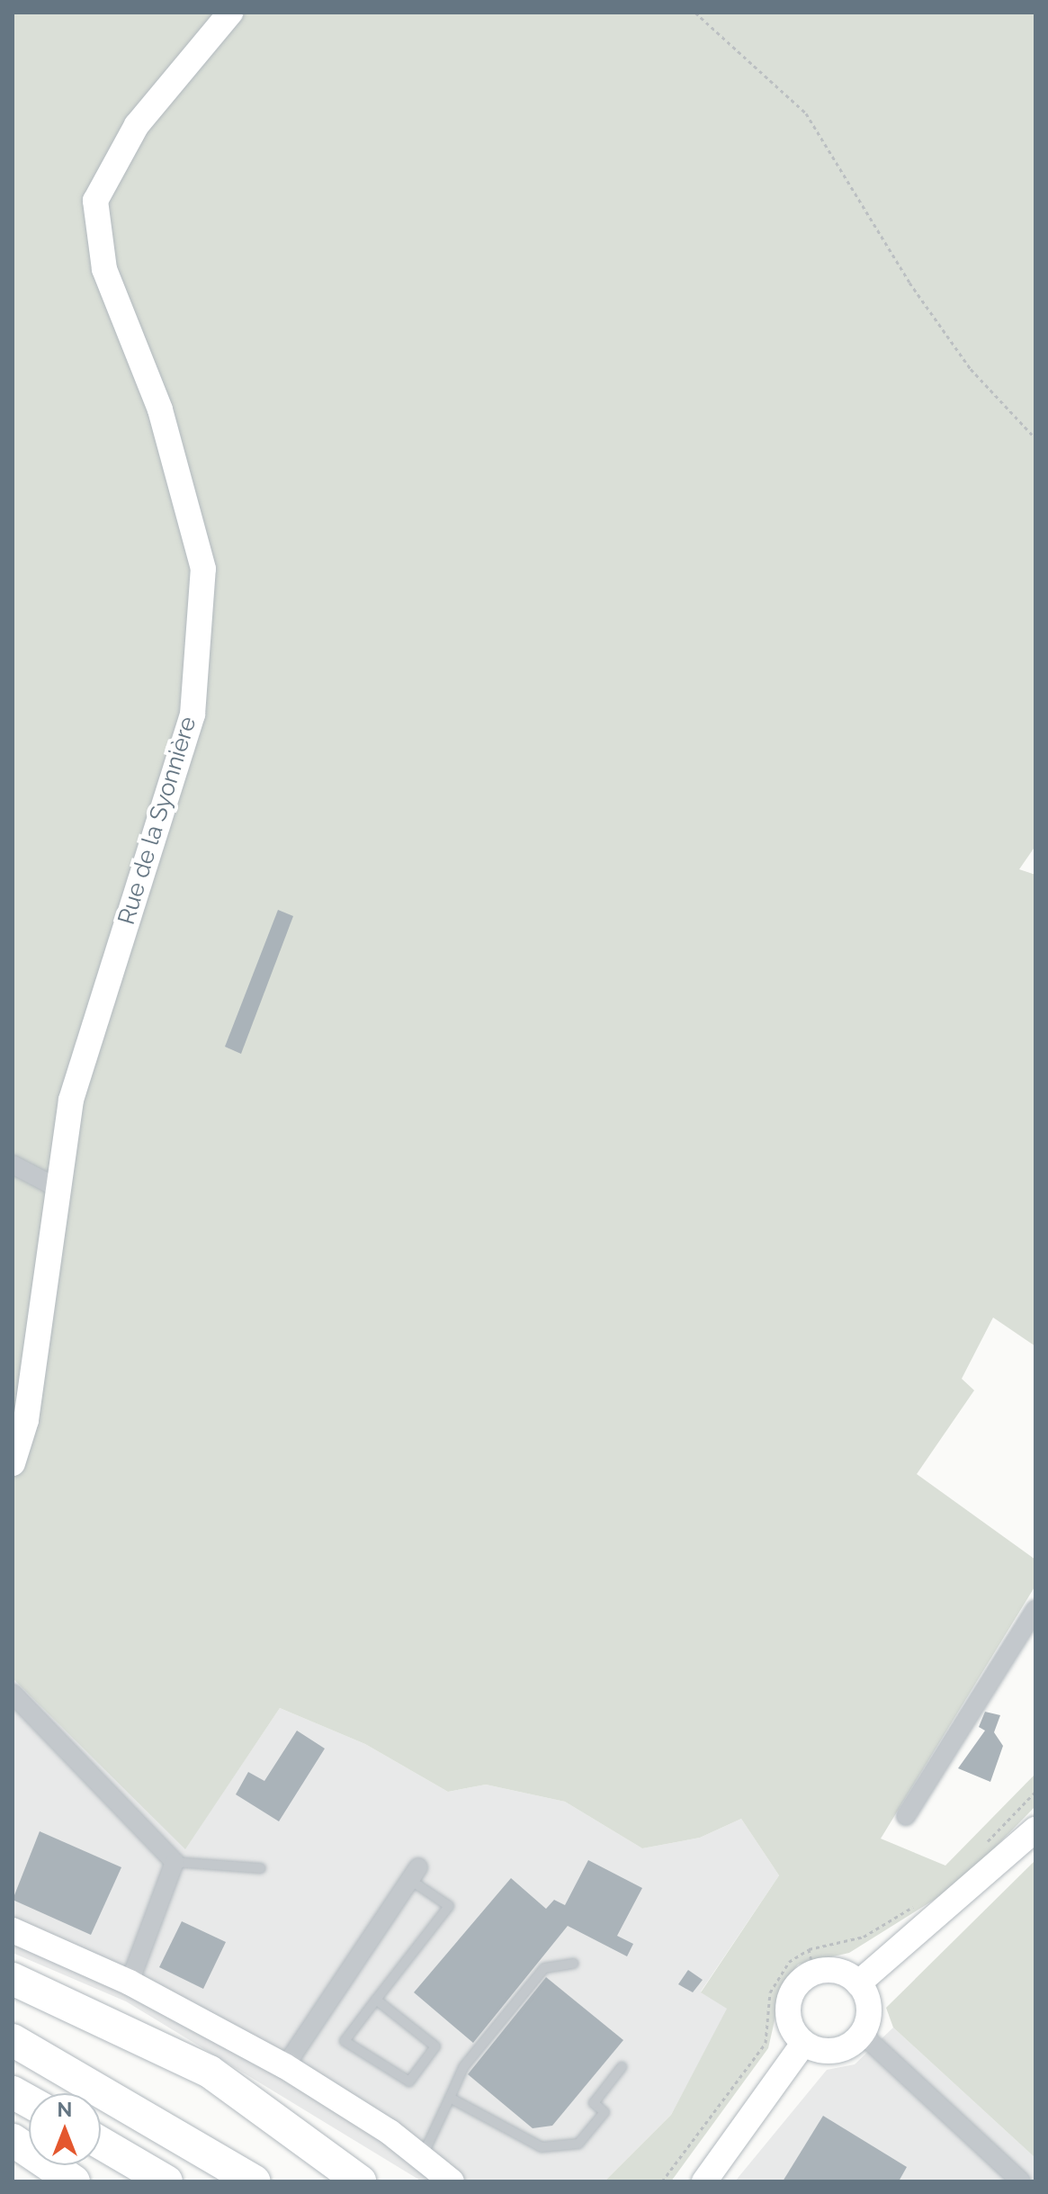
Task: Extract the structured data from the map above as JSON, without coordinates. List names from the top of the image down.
{
  "streets": {
    "street": ["Rue de la Syonnière"]
  },
  "north": "top"
}
